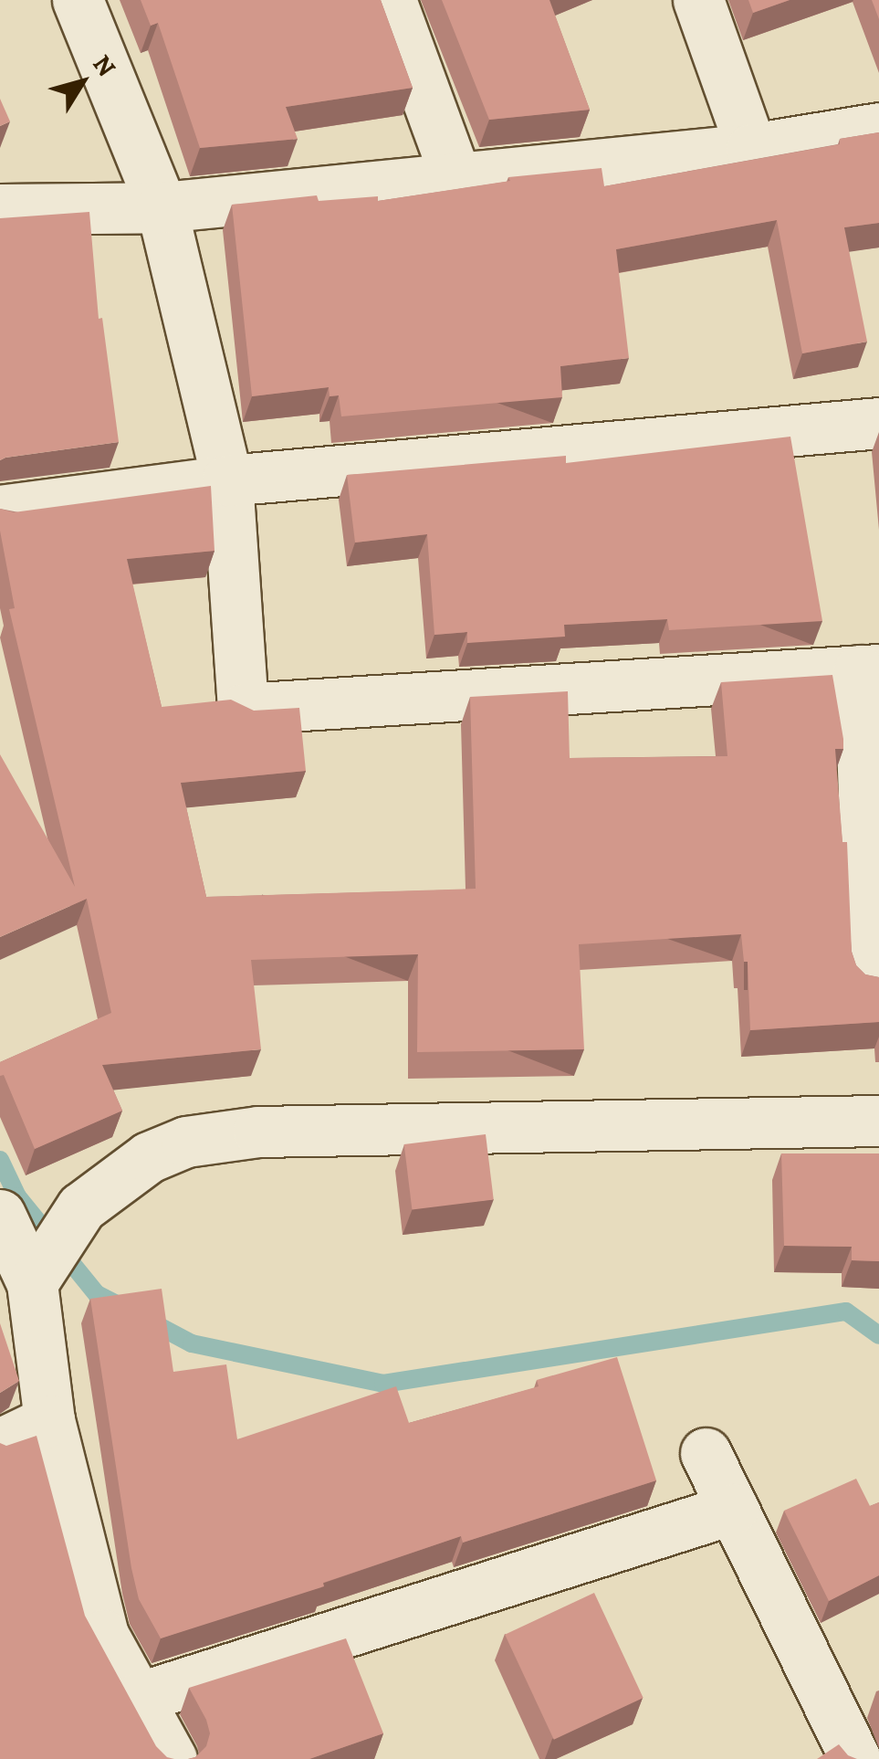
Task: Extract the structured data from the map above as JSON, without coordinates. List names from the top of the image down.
{
  "north": "top right"
}
